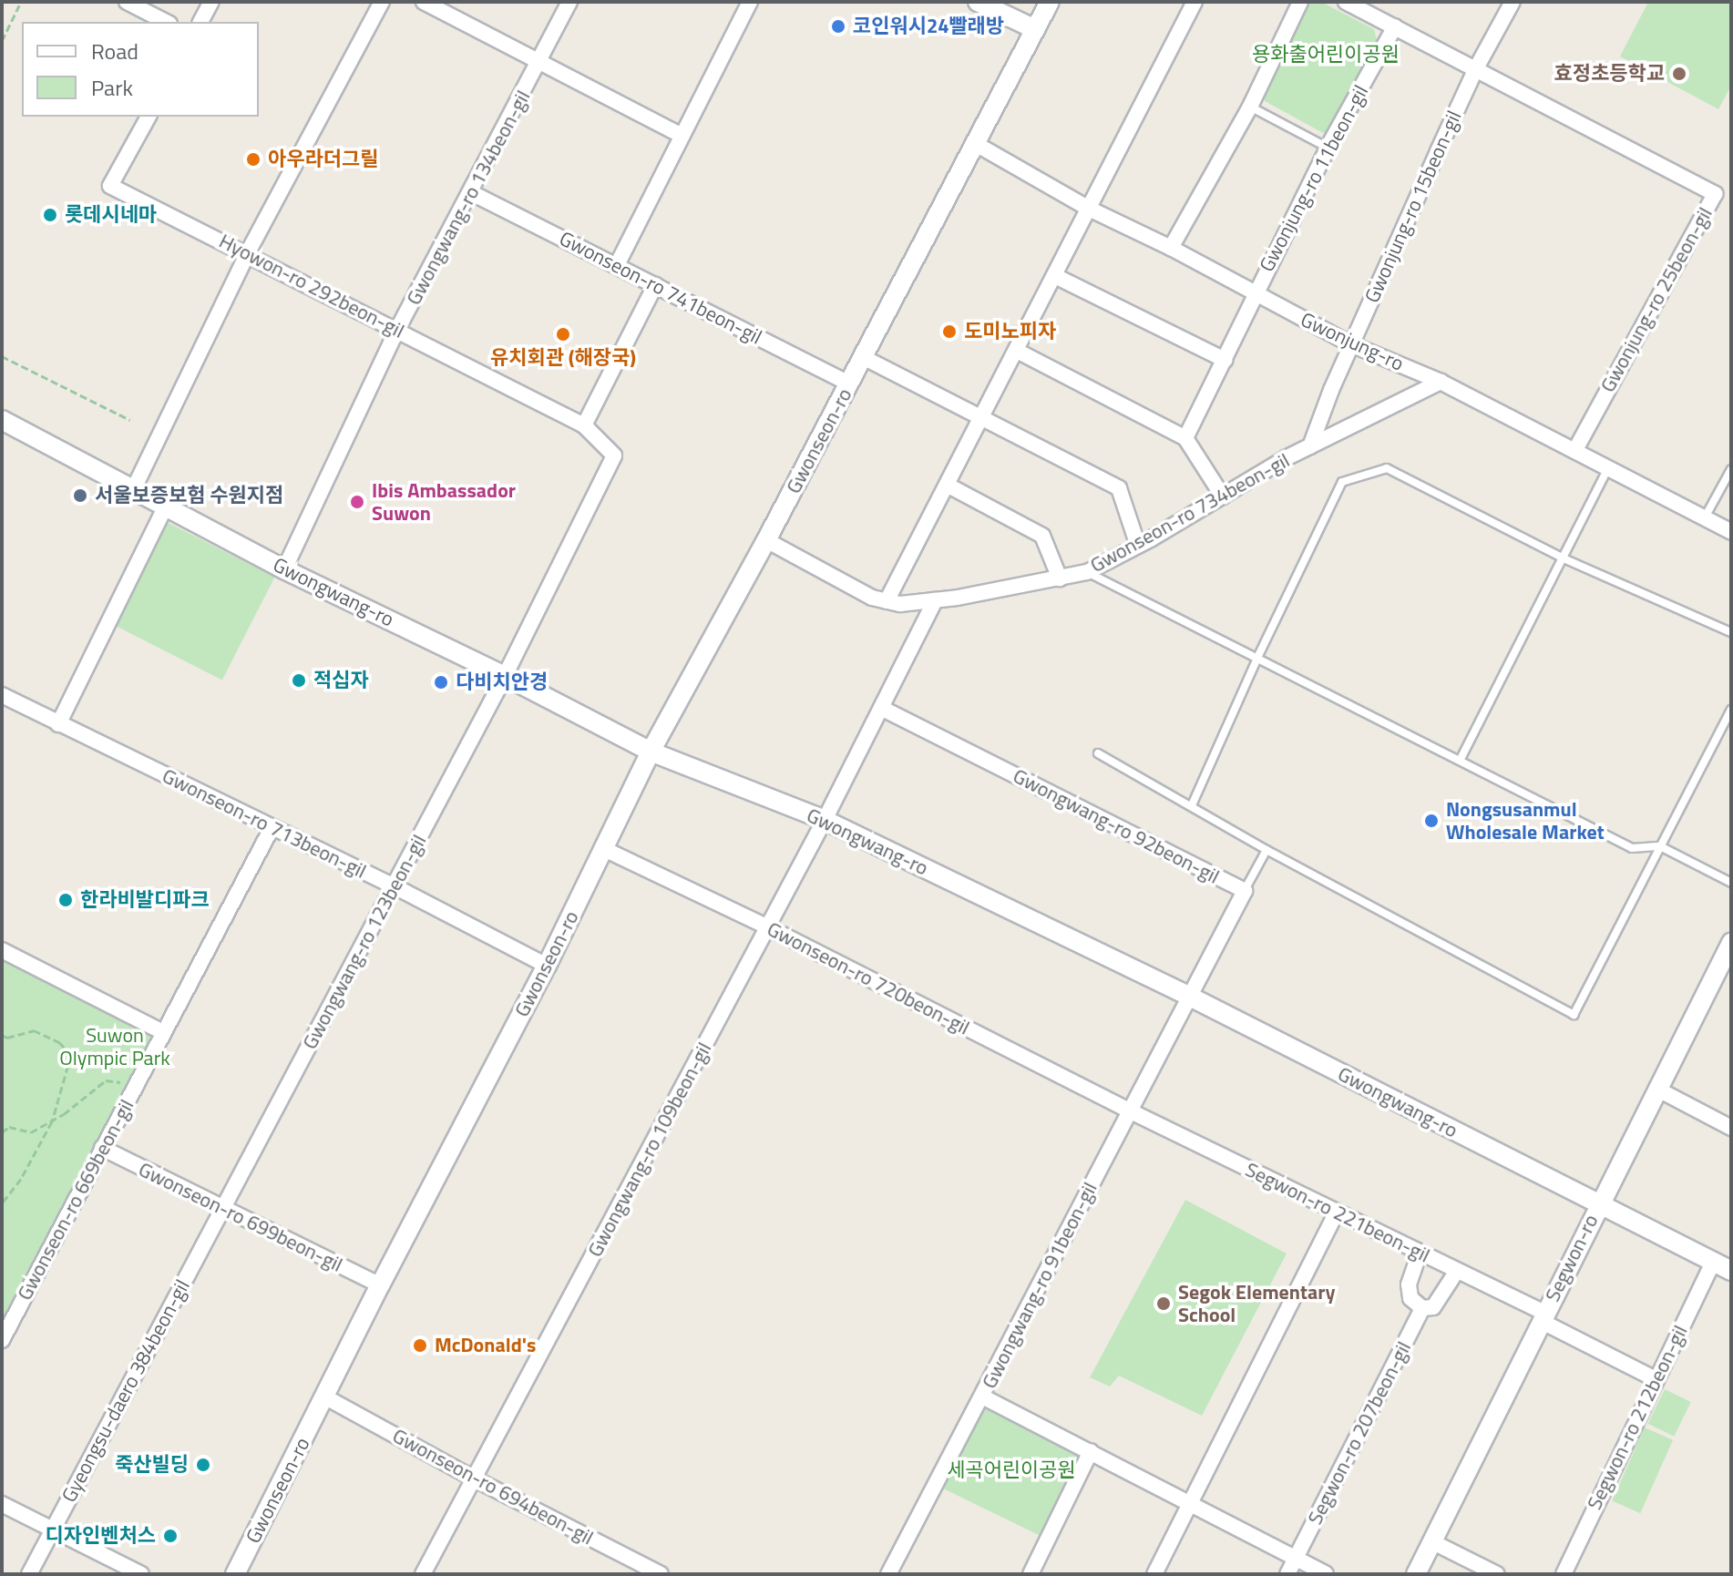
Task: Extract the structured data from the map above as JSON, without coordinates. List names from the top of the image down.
{
  "streets": {
    "street": [
      "Gwonjung-ro 11beon-gil",
      "Gwongwang-ro 134beon-gil",
      "Gwonjung-ro 15beon-gil",
      "Hyowon-ro 292beon-gil",
      "Gwonseon-ro 741beon-gil",
      "Gwonjung-ro 25beon-gil",
      "Gwonjung-ro",
      "Gwonseon-ro",
      "Gwonseon-ro 734beon-gil",
      "Gwongwang-ro",
      "Gwonseon-ro 713beon-gil",
      "Gwongwang-ro 92beon-gil",
      "Gwongwang-ro 123beon-gil",
      "Gwonseon-ro 720beon-gil",
      "Gwongwang-ro 109beon-gil",
      "Gwonseon-ro 669beon-gil",
      "Segwon-ro 221beon-gil",
      "Gwonseon-ro 699beon-gil",
      "Segwon-ro",
      "Gwongwang-ro 91beon-gil",
      "Gyeongsu-daero 384beon-gil",
      "Segwon-ro 212beon-gil",
      "Segwon-ro 207beon-gil",
      "Gwonseon-ro 694beon-gil"
    ]
  },
  "crossings": [
    ["Gwonjung-ro 11beon-gil", "Gwonjung-ro"],
    ["Gwongwang-ro 134beon-gil", "Hyowon-ro 292beon-gil"],
    ["Gwongwang-ro 134beon-gil", "Gwonseon-ro 741beon-gil"],
    ["Gwongwang-ro 134beon-gil", "Gwongwang-ro"],
    ["Gwonjung-ro 15beon-gil", "Gwonjung-ro 25beon-gil"],
    ["Gwonjung-ro 15beon-gil", "Gwonjung-ro"],
    ["Gwonjung-ro 15beon-gil", "Gwonseon-ro 734beon-gil"],
    ["Hyowon-ro 292beon-gil", "Gwongwang-ro"],
    ["Hyowon-ro 292beon-gil", "Gwongwang-ro 123beon-gil"],
    ["Gwonseon-ro 741beon-gil", "Gwonseon-ro"],
    ["Gwonjung-ro 25beon-gil", "Gwonjung-ro"],
    ["Gwonjung-ro", "Gwonseon-ro"],
    ["Gwonjung-ro", "Gwonseon-ro 734beon-gil"],
    ["Gwonseon-ro", "Gwonseon-ro 734beon-gil"],
    ["Gwonseon-ro", "Gwongwang-ro"],
    ["Gwonseon-ro", "Gwonseon-ro 713beon-gil"],
    ["Gwonseon-ro", "Gwonseon-ro 720beon-gil"],
    ["Gwonseon-ro", "Gwonseon-ro 699beon-gil"],
    ["Gwonseon-ro", "Gwonseon-ro 694beon-gil"],
    ["Gwonseon-ro 734beon-gil", "Gwongwang-ro 109beon-gil"],
    ["Gwongwang-ro", "Gwongwang-ro 92beon-gil"],
    ["Gwongwang-ro", "Gwongwang-ro 123beon-gil"],
    ["Gwongwang-ro", "Gwongwang-ro 109beon-gil"],
    ["Gwongwang-ro", "Segwon-ro"],
    ["Gwongwang-ro", "Gwongwang-ro 91beon-gil"],
    ["Gwongwang-ro", "Segwon-ro 212beon-gil"],
    ["Gwonseon-ro 713beon-gil", "Gwongwang-ro 123beon-gil"],
    ["Gwonseon-ro 713beon-gil", "Gwonseon-ro 669beon-gil"],
    ["Gwongwang-ro 92beon-gil", "Gwongwang-ro 109beon-gil"],
    ["Gwongwang-ro 92beon-gil", "Gwongwang-ro 91beon-gil"],
    ["Gwongwang-ro 123beon-gil", "Gwonseon-ro 699beon-gil"],
    ["Gwongwang-ro 123beon-gil", "Gyeongsu-daero 384beon-gil"],
    ["Gwonseon-ro 720beon-gil", "Gwongwang-ro 109beon-gil"],
    ["Gwonseon-ro 720beon-gil", "Segwon-ro 221beon-gil"],
    ["Gwonseon-ro 720beon-gil", "Gwongwang-ro 91beon-gil"],
    ["Gwongwang-ro 109beon-gil", "Gwonseon-ro 694beon-gil"],
    ["Gwonseon-ro 669beon-gil", "Gwonseon-ro 699beon-gil"],
    ["Segwon-ro 221beon-gil", "Segwon-ro"],
    ["Segwon-ro 221beon-gil", "Gwongwang-ro 91beon-gil"],
    ["Segwon-ro 221beon-gil", "Segwon-ro 212beon-gil"],
    ["Segwon-ro 221beon-gil", "Segwon-ro 207beon-gil"],
    ["Gwonseon-ro 699beon-gil", "Gyeongsu-daero 384beon-gil"]
  ],
  "parks": ["용화출어린이공원", "Suwon Olympic Park", "세곡어린이공원"],
  "places": [
    "코인워시24빨래방",
    "효정초등학교",
    "아우라더그릴",
    "롯데시네마",
    "도미노피자",
    "유치회관 (해장국)",
    "서울보증보험 수원지점",
    "Ibis Ambassador Suwon",
    "적십자",
    "다비치안경",
    "Nongsusanmul Wholesale Market",
    "한라비발디파크",
    "Segok Elementary School",
    "McDonald's",
    "죽산빌딩",
    "디자인벤처스"
  ],
  "legend": ["Road", "Park"]
}
